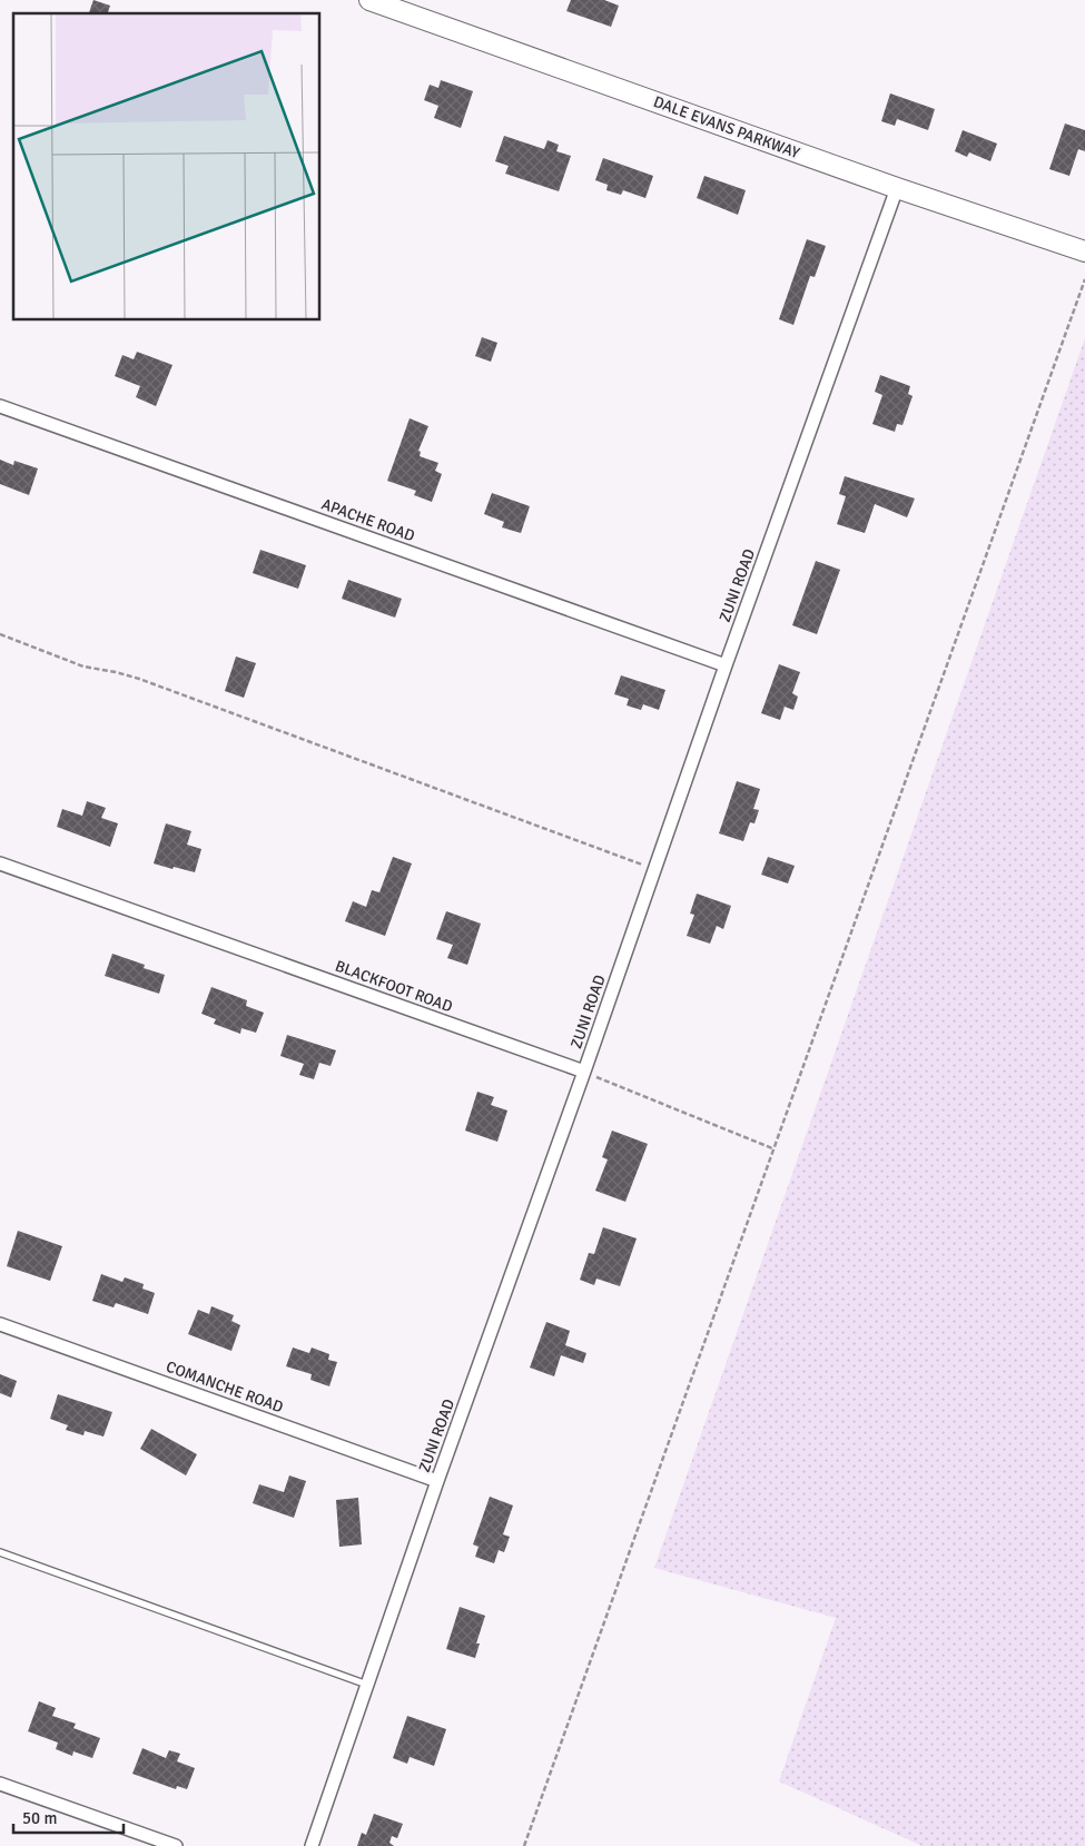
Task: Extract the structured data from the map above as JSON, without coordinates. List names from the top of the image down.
{
  "streets": {
    "main road": ["DALE EVANS PARKWAY"],
    "street": [
      "APACHE ROAD",
      "ZUNI ROAD",
      "BLACKFOOT ROAD",
      "COMANCHE ROAD"
    ]
  },
  "crossings": [
    ["DALE EVANS PARKWAY", "ZUNI ROAD"],
    ["APACHE ROAD", "ZUNI ROAD"],
    ["ZUNI ROAD", "BLACKFOOT ROAD"],
    ["ZUNI ROAD", "COMANCHE ROAD"]
  ],
  "scale_bar": "50 m"
}
